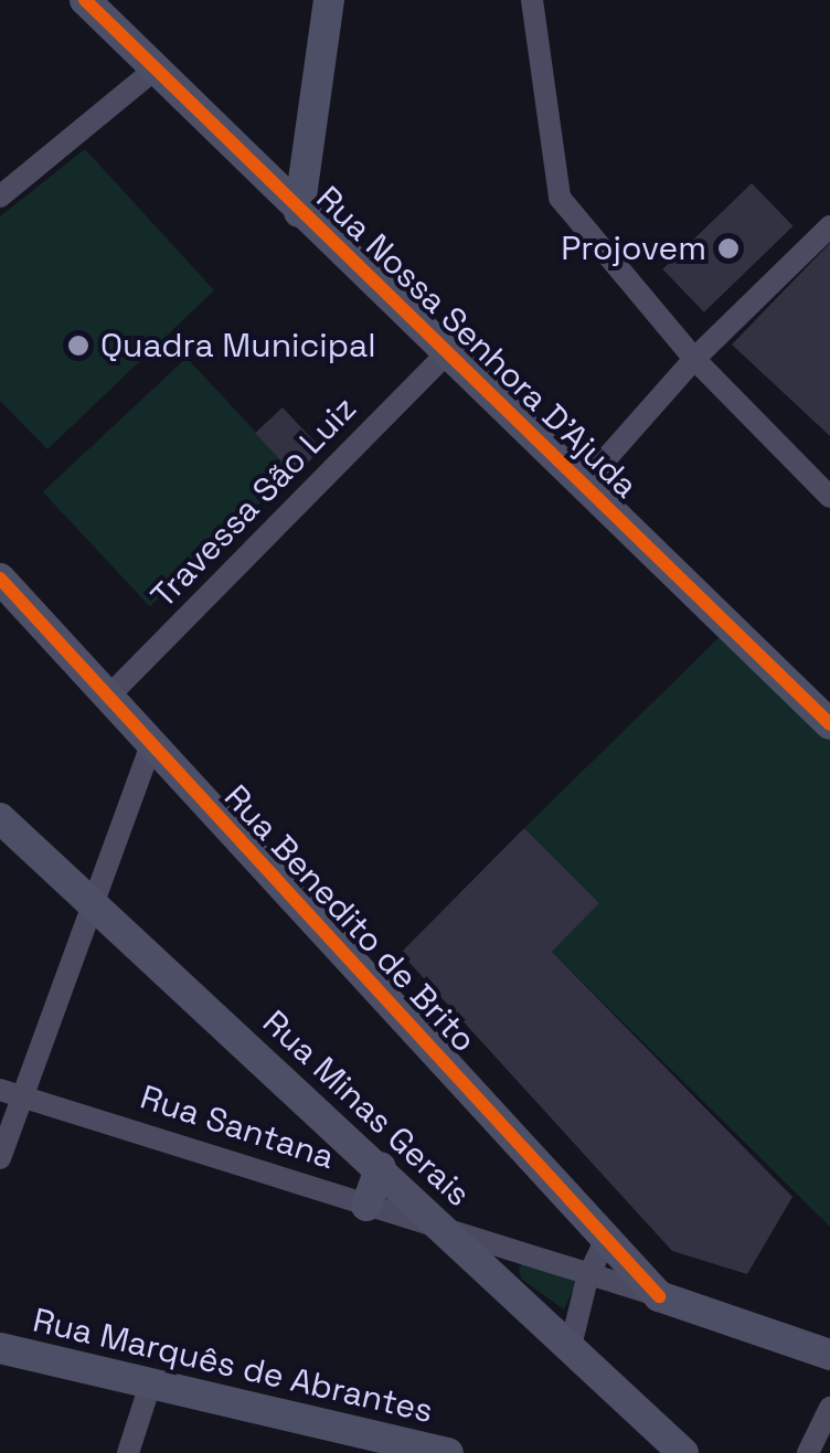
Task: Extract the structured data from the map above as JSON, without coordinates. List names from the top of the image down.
{
  "streets": {
    "street": [
      "Rua Nossa Senhora D'Ajuda",
      "Travessa São Luiz",
      "Rua Benedito de Brito",
      "Rua Minas Gerais",
      "Rua Santana",
      "Rua Marquês de Abrantes"
    ]
  },
  "crossings": [
    ["Rua Nossa Senhora D'Ajuda", "Travessa São Luiz"],
    ["Travessa São Luiz", "Rua Benedito de Brito"],
    ["Rua Benedito de Brito", "Rua Santana"],
    ["Rua Minas Gerais", "Rua Santana"]
  ],
  "places": ["Projovem", "Quadra Municipal"]
}
